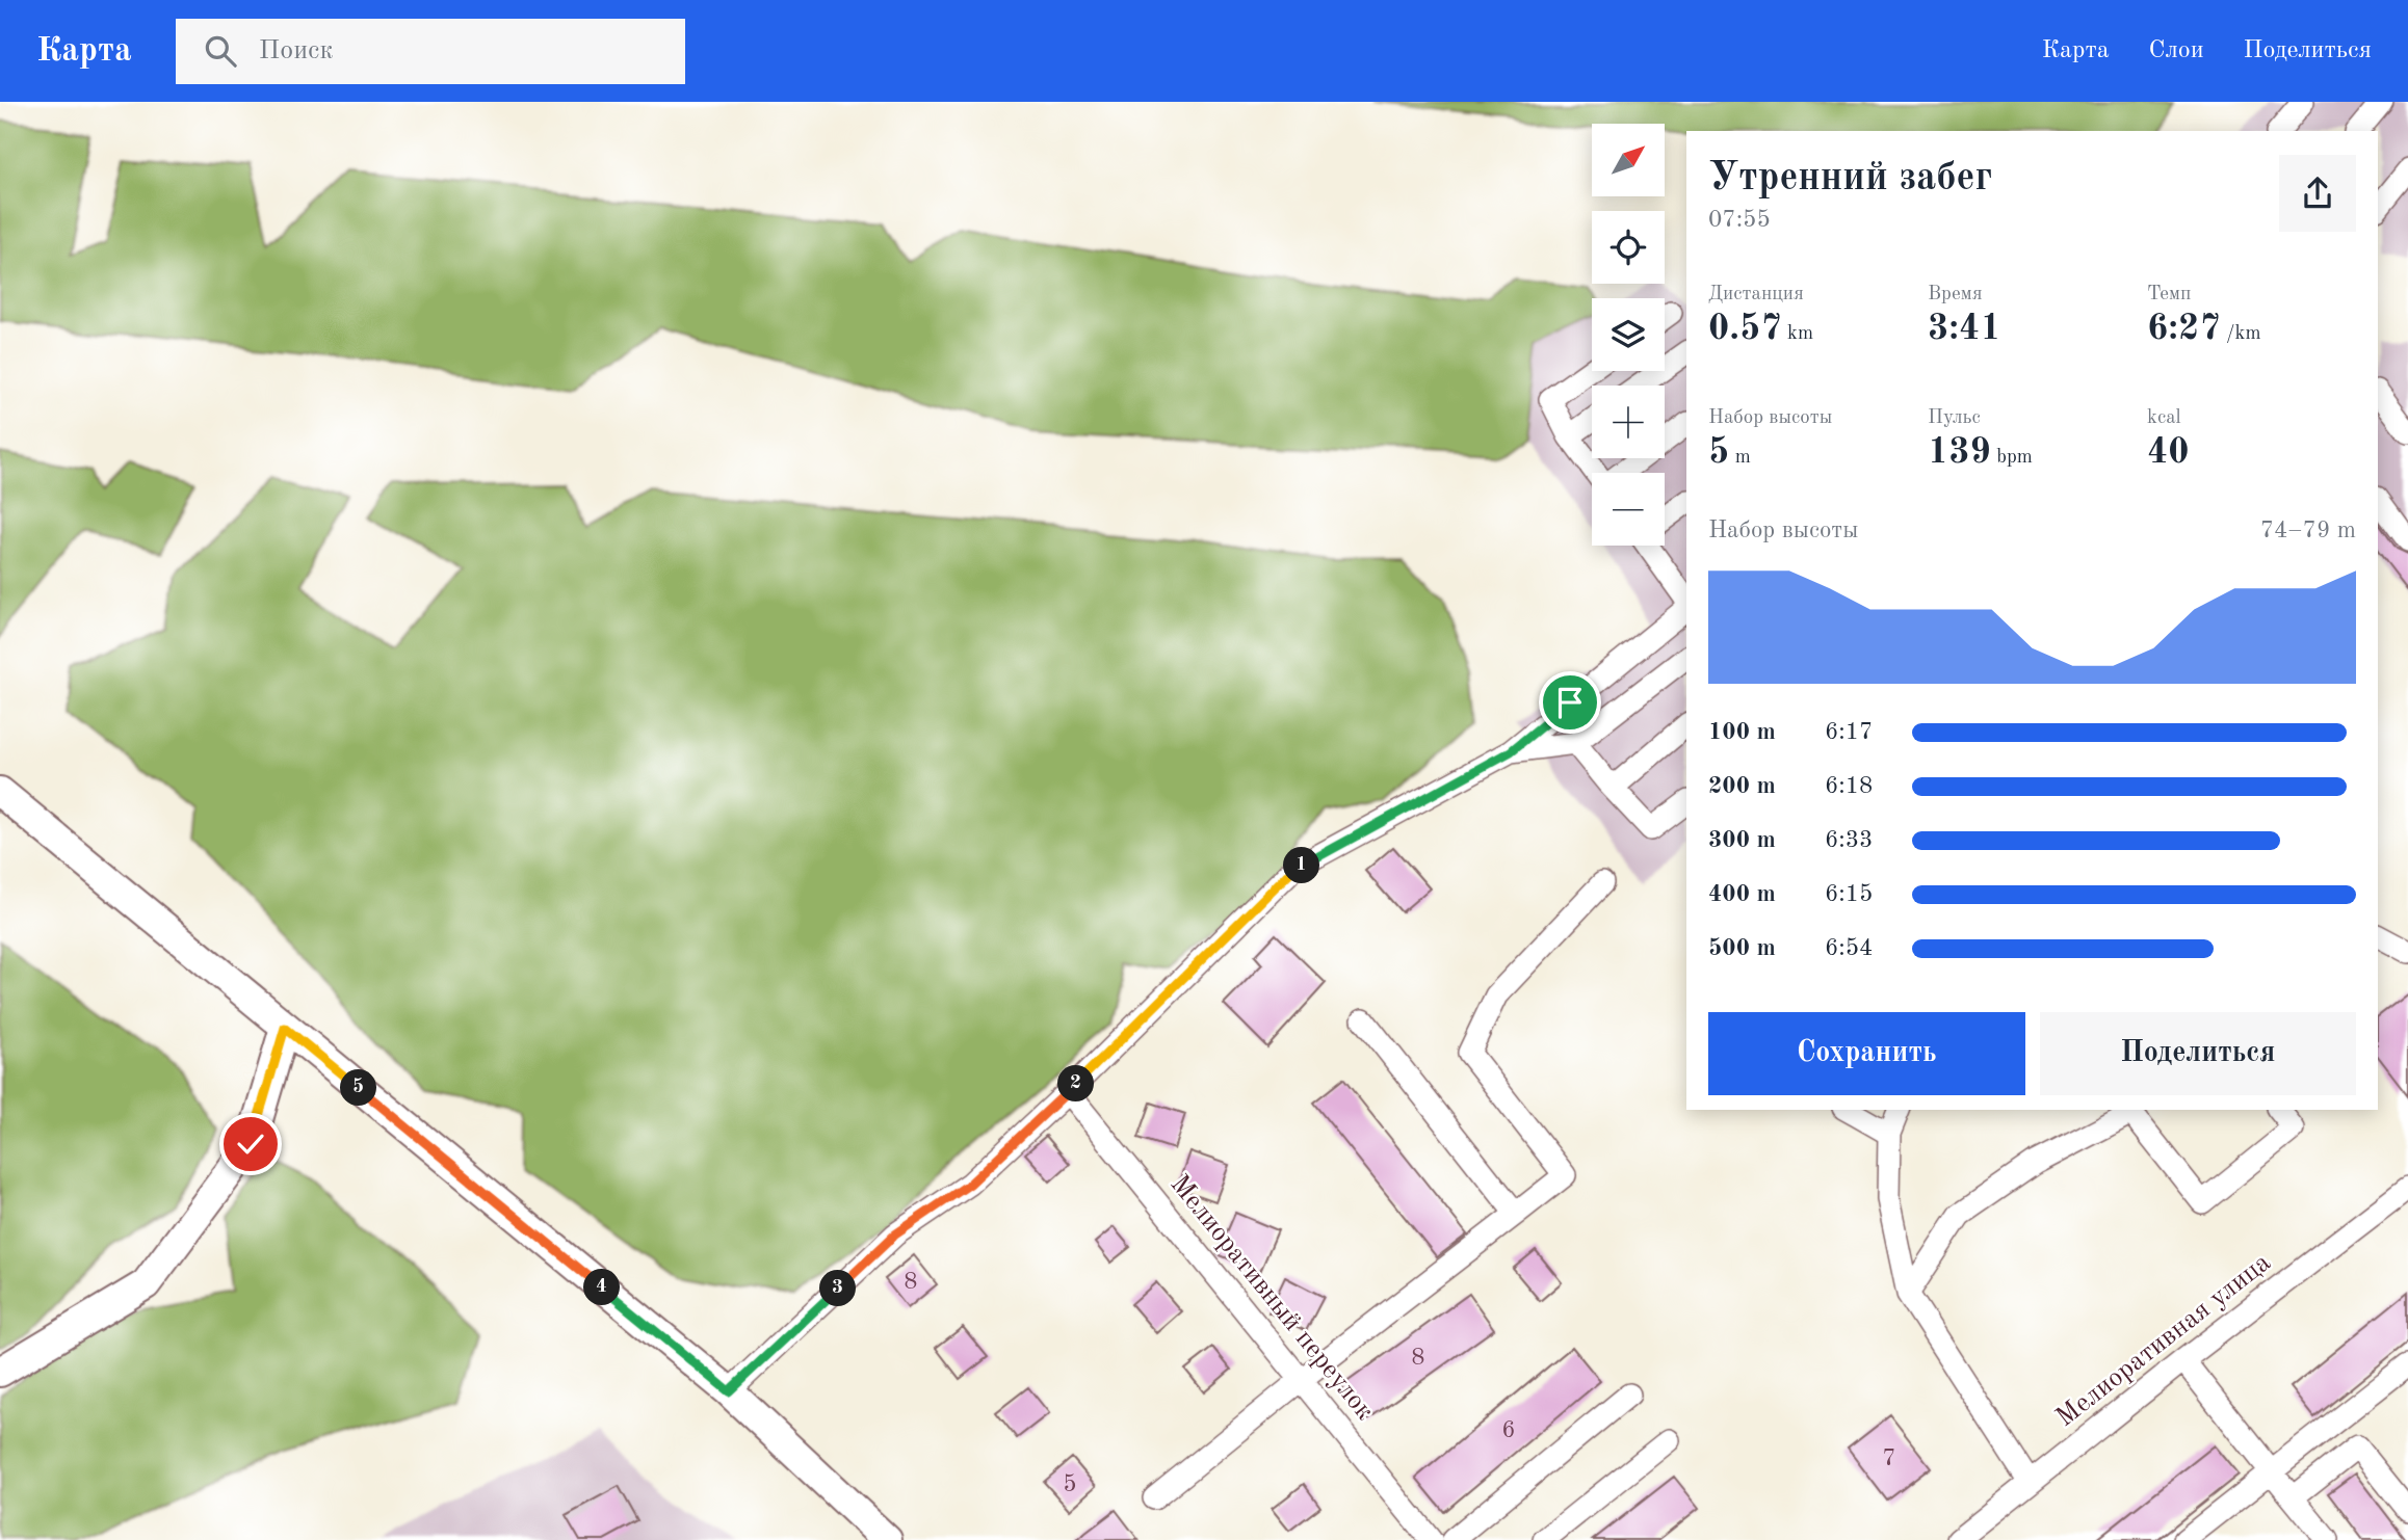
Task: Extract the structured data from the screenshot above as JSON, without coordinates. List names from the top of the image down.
{
  "streets": {
    "street": ["Мелиоративный переулок", "Мелиоративная улица"]
  },
  "house_numbers": [
    "8",
    "8",
    "6",
    "7",
    "5"
  ],
  "north": "top right",
  "page": {
    "header": "Карта",
    "search": "Поиск",
    "nav": ["Карта", "Слои", "Поделиться"],
    "map_buttons": ["+", "−"],
    "heading": ["Утренний забег", "07:55"],
    "stats": [
      ["Дистанция", "0.57 km"],
      ["Время", "3:41"],
      ["Темп", "6:27 /km"],
      ["Набор высоты", "5 m"],
      ["Пульс", "139 bpm"],
      ["kcal", "40"]
    ],
    "chart": ["Набор высоты", "74–79 m"],
    "list": [
      {
        "name": "100 m",
        "note": "6:17"
      },
      {
        "name": "200 m",
        "note": "6:18"
      },
      {
        "name": "300 m",
        "note": "6:33"
      },
      {
        "name": "400 m",
        "note": "6:15"
      },
      {
        "name": "500 m",
        "note": "6:54"
      }
    ],
    "pins": [
      "1",
      "2",
      "5",
      "4",
      "3"
    ],
    "buttons": ["Сохранить", "Поделиться"]
  }
}
